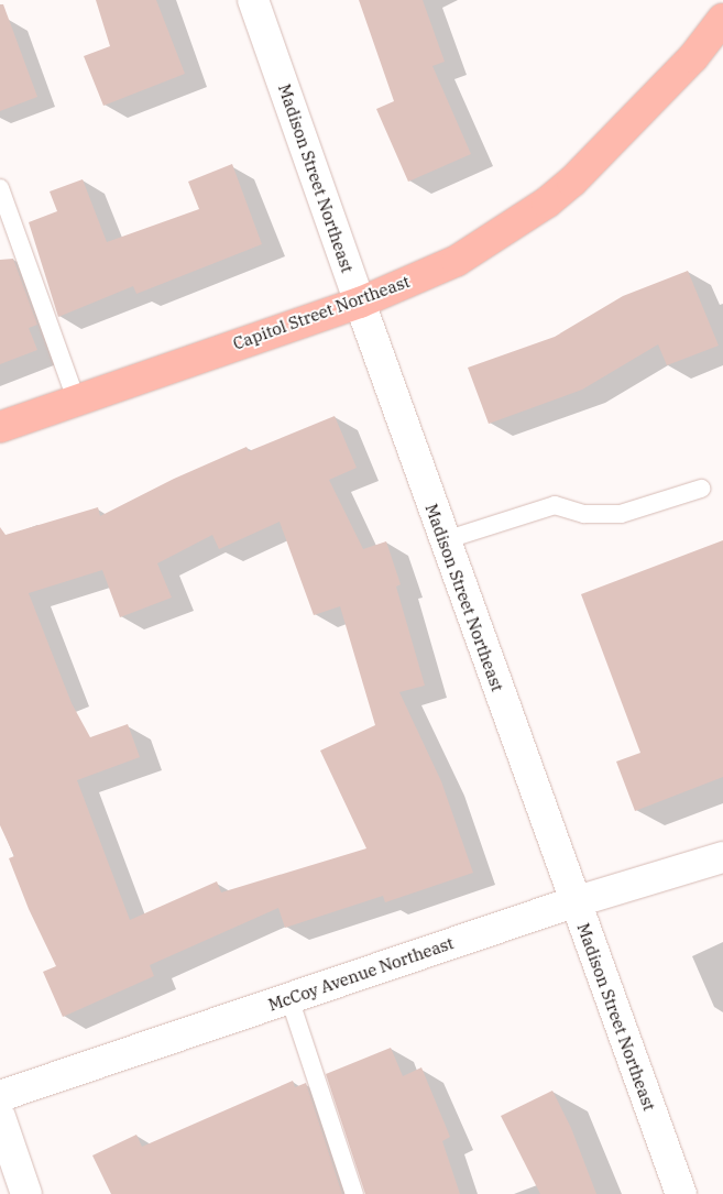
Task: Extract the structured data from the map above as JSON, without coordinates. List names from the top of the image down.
{
  "streets": {
    "main road": ["Capitol Street Northeast"],
    "street": ["Madison Street Northeast", "McCoy Avenue Northeast"]
  },
  "crossings": [
    ["Madison Street Northeast", "Capitol Street Northeast"],
    ["Madison Street Northeast", "McCoy Avenue Northeast"]
  ]
}
